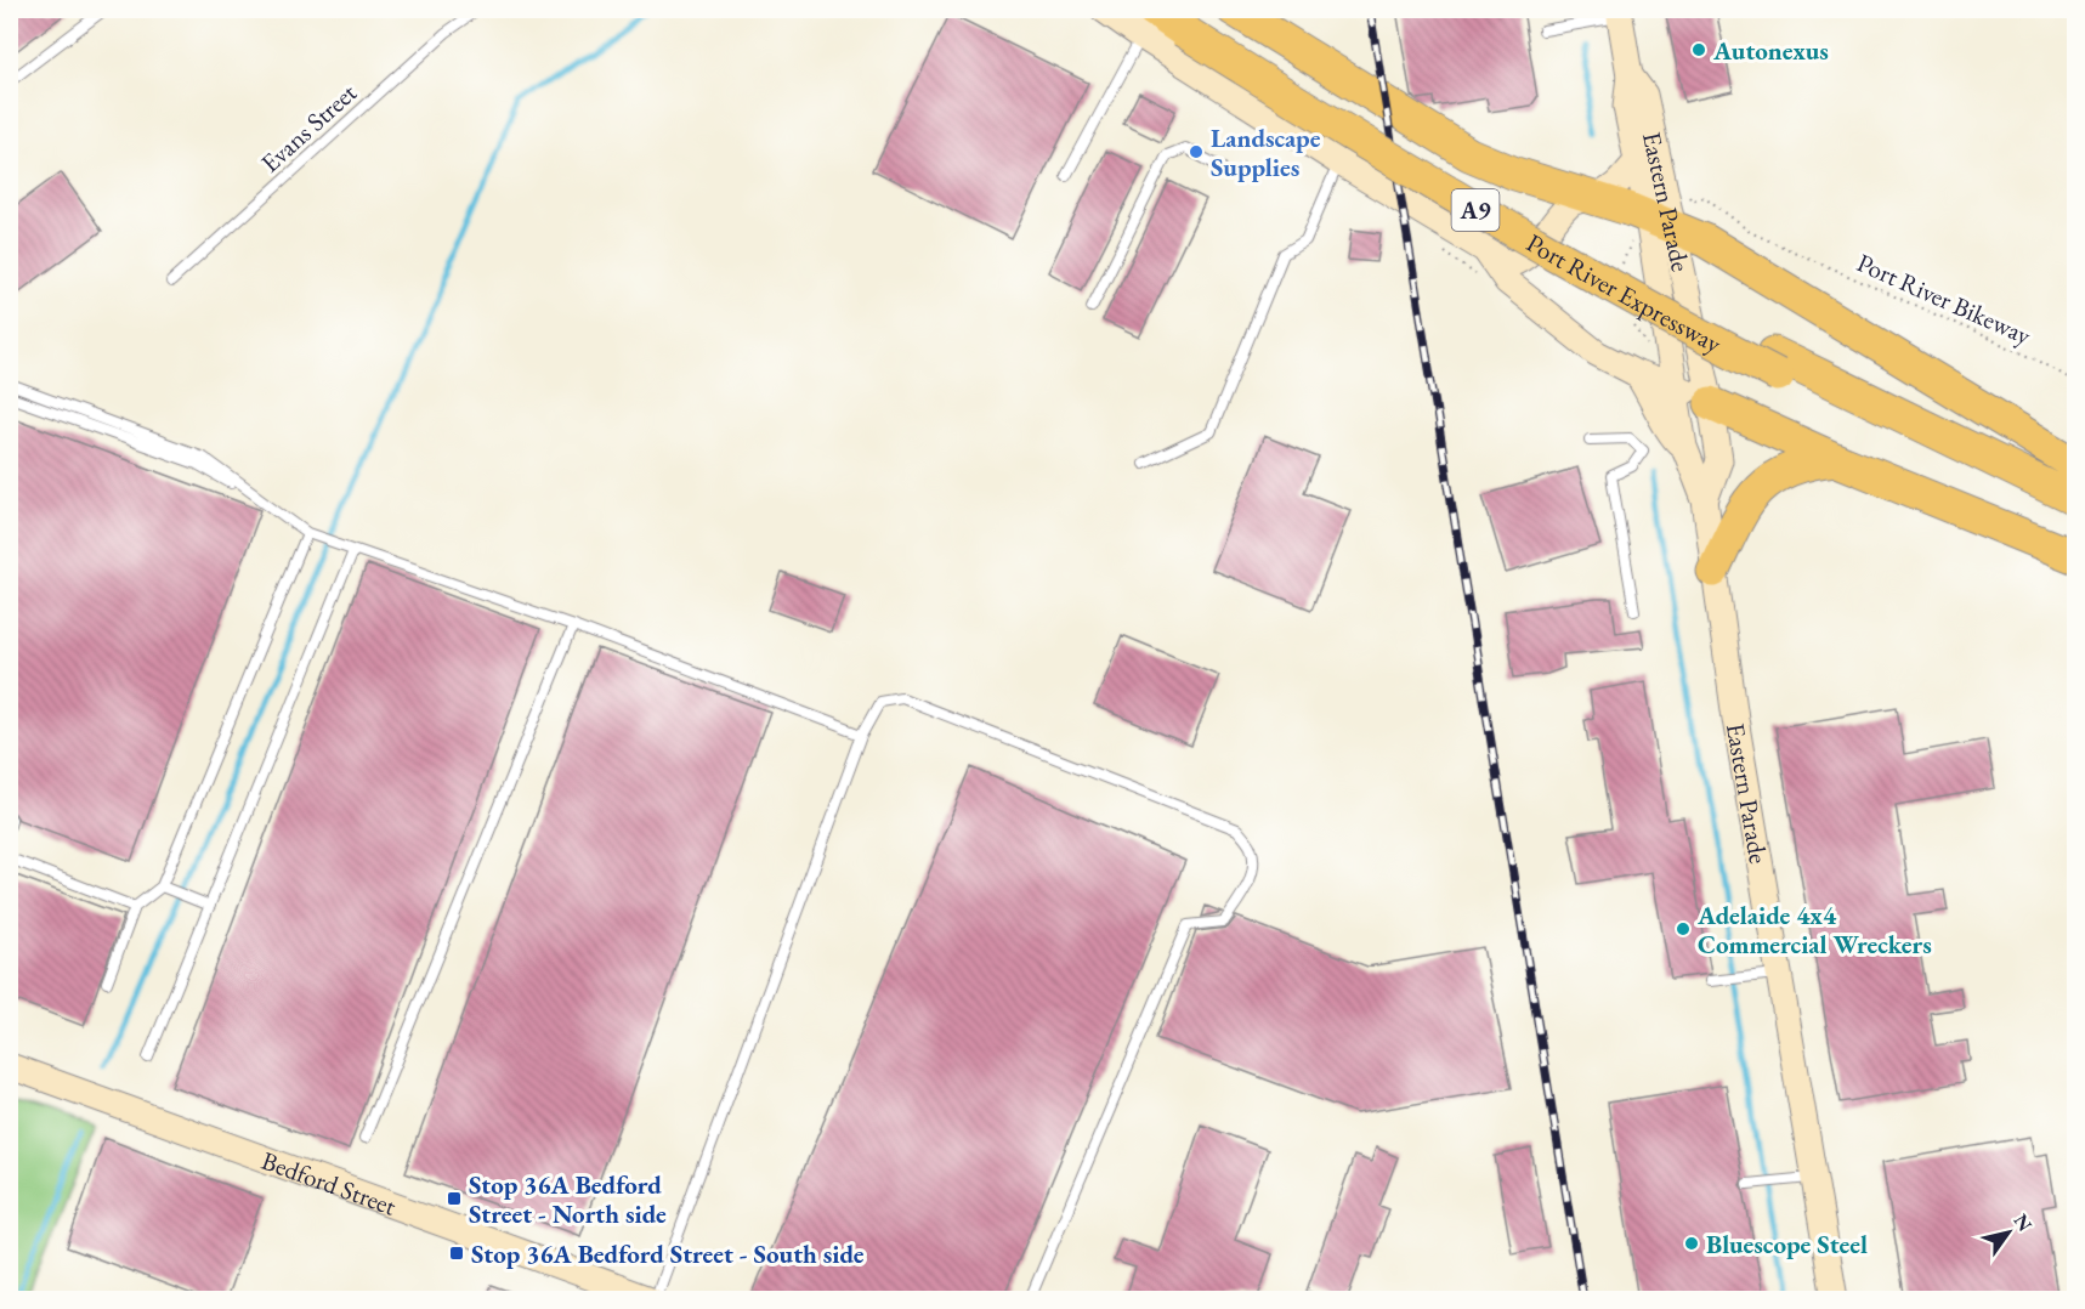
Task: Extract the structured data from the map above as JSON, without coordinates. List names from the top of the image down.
{
  "streets": {
    "highway": ["A9", "Port River Expressway"],
    "main road": ["Eastern Parade", "Bedford Street"],
    "lane": ["Evans Street"],
    "path": ["Port River Bikeway"]
  },
  "places": {
    "other": [
      "Autonexus",
      "Landscape Supplies",
      "Adelaide 4x4 Commercial Wreckers",
      "Bluescope Steel"
    ],
    "transit": ["Stop 36A Bedford Street - North side", "Stop 36A Bedford Street - South side"]
  },
  "north": "top right"
}
